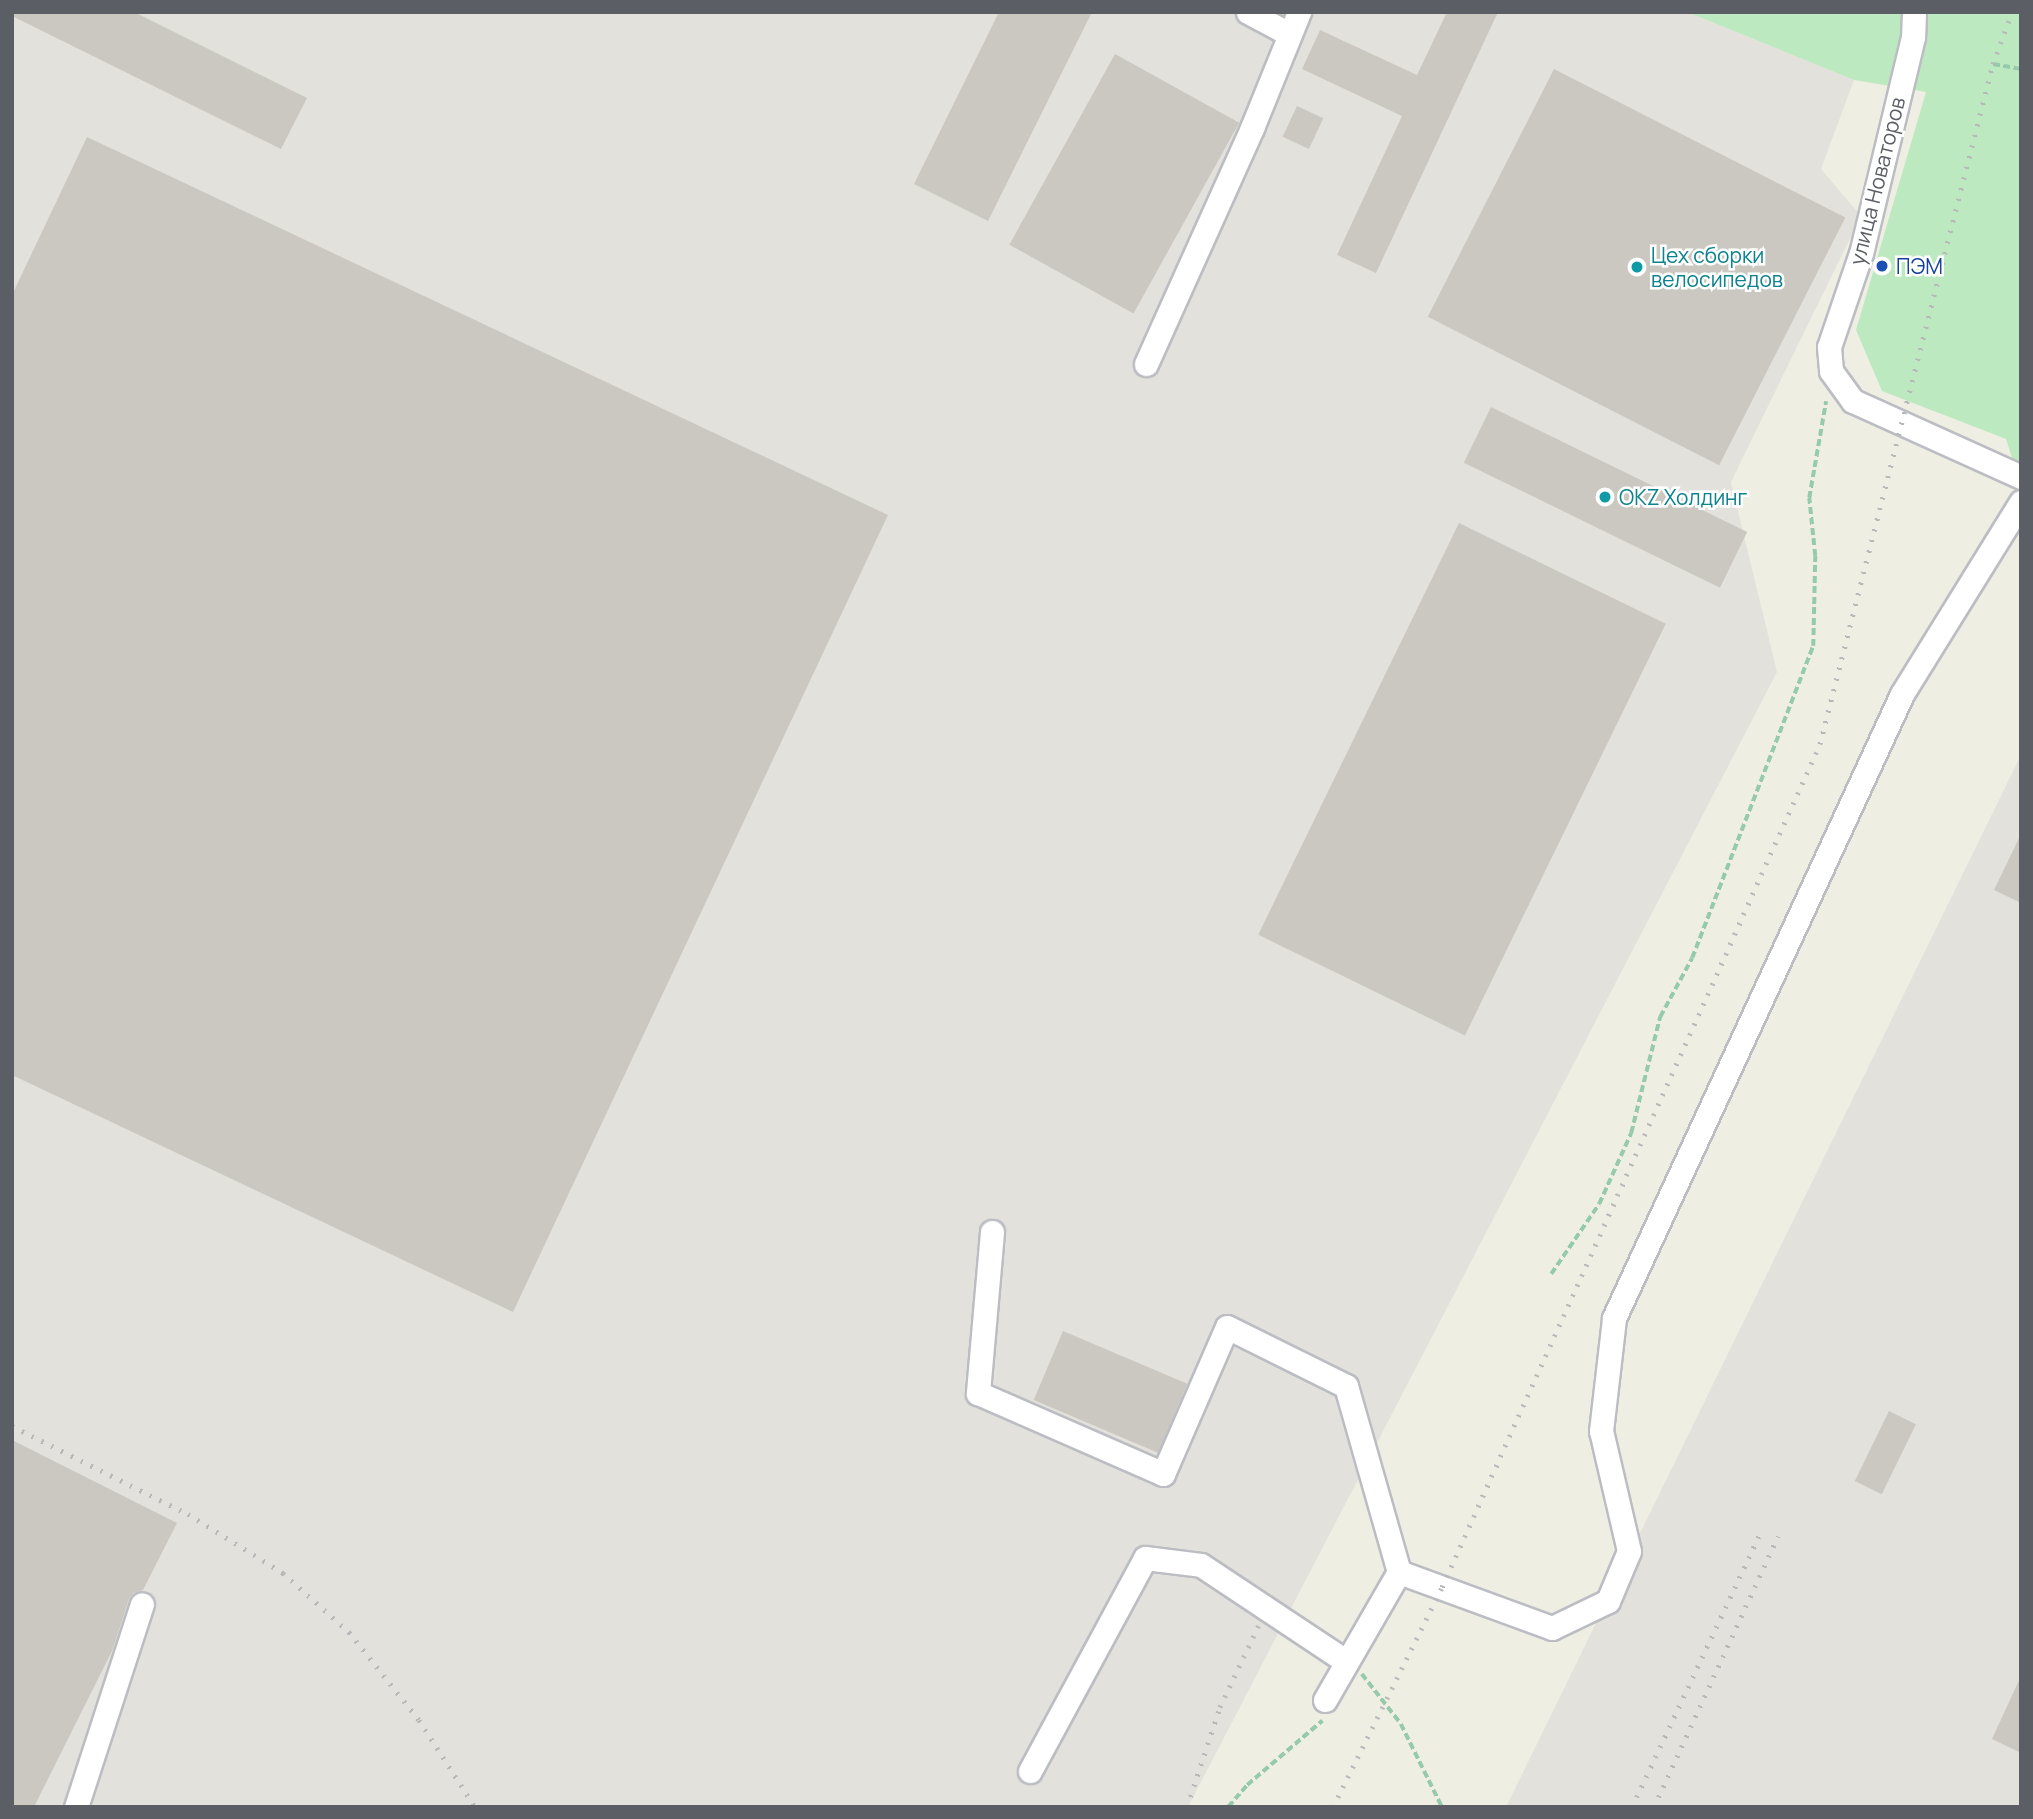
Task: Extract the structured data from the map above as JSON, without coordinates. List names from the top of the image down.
{
  "streets": {
    "street": ["улица Новаторов"]
  },
  "places": ["ПЭМ", "Цех сборки велосипедов", "OKZ Холдинг"]
}
